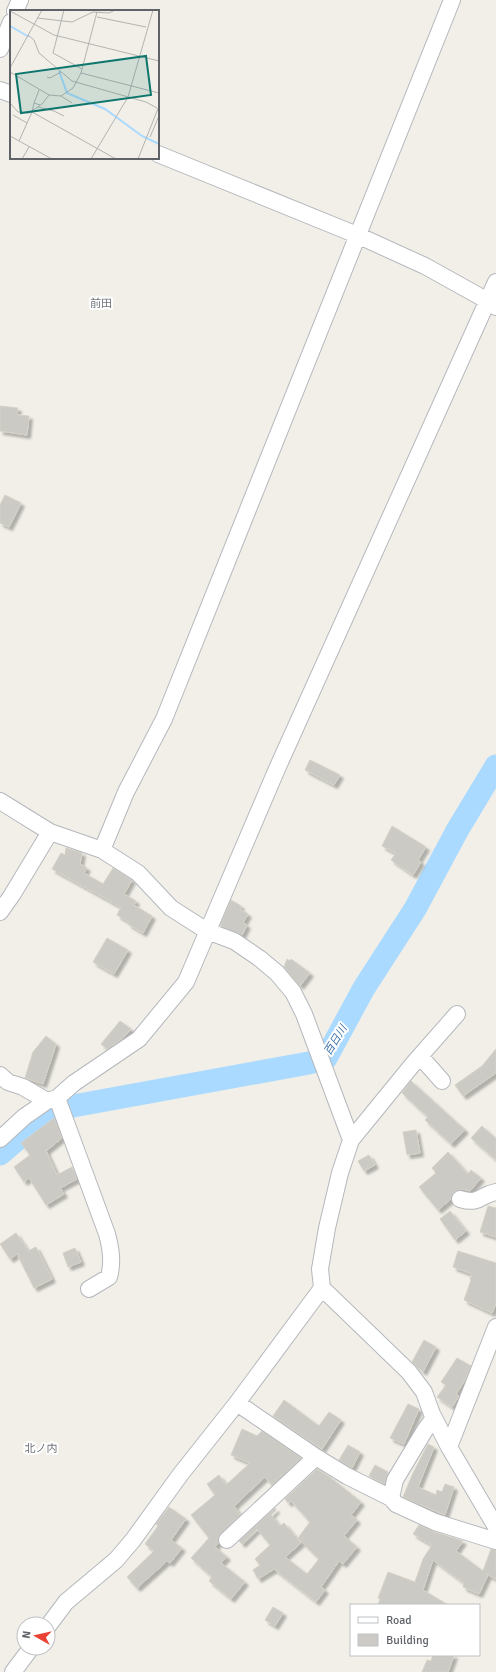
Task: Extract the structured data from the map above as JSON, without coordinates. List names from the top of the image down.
{
  "districts": ["前田", "北ノ内"],
  "water": ["百日川"],
  "legend": ["Road", "Building"],
  "north": "left"
}
